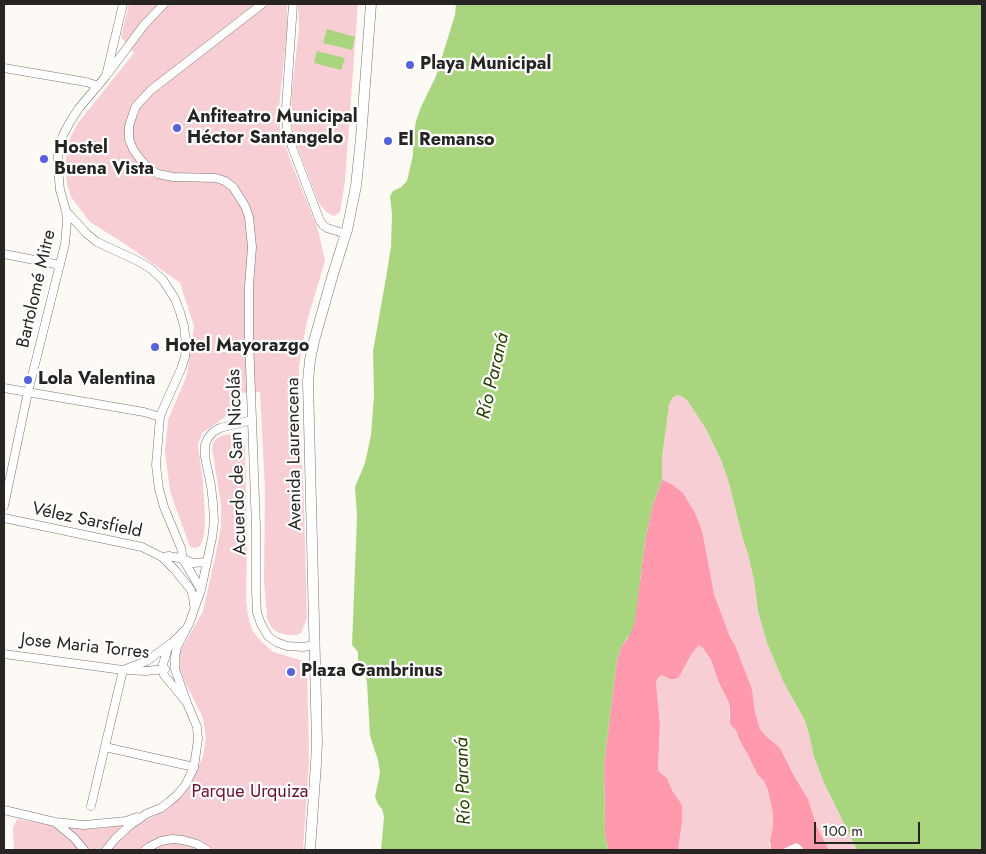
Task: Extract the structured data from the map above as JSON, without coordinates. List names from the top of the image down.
{
  "streets": {
    "street": [
      "Bartolomé Mitre",
      "Avenida Laurencena",
      "Acuerdo de San Nicolás",
      "Vélez Sarsfield",
      "Jose Maria Torres"
    ]
  },
  "crossings": [
    ["Avenida Laurencena", "Acuerdo de San Nicolás"],
    ["Acuerdo de San Nicolás", "Vélez Sarsfield"],
    ["Acuerdo de San Nicolás", "Jose Maria Torres"]
  ],
  "water": ["Río Paraná"],
  "parks": ["Parque Urquiza"],
  "places": [
    "Playa Municipal",
    "Anfiteatro Municipal Héctor Santangelo",
    "El Remanso",
    "Hostel Buena Vista",
    "Hotel Mayorazgo",
    "Lola Valentina",
    "Plaza Gambrinus"
  ],
  "scale_bar": "100 m"
}
